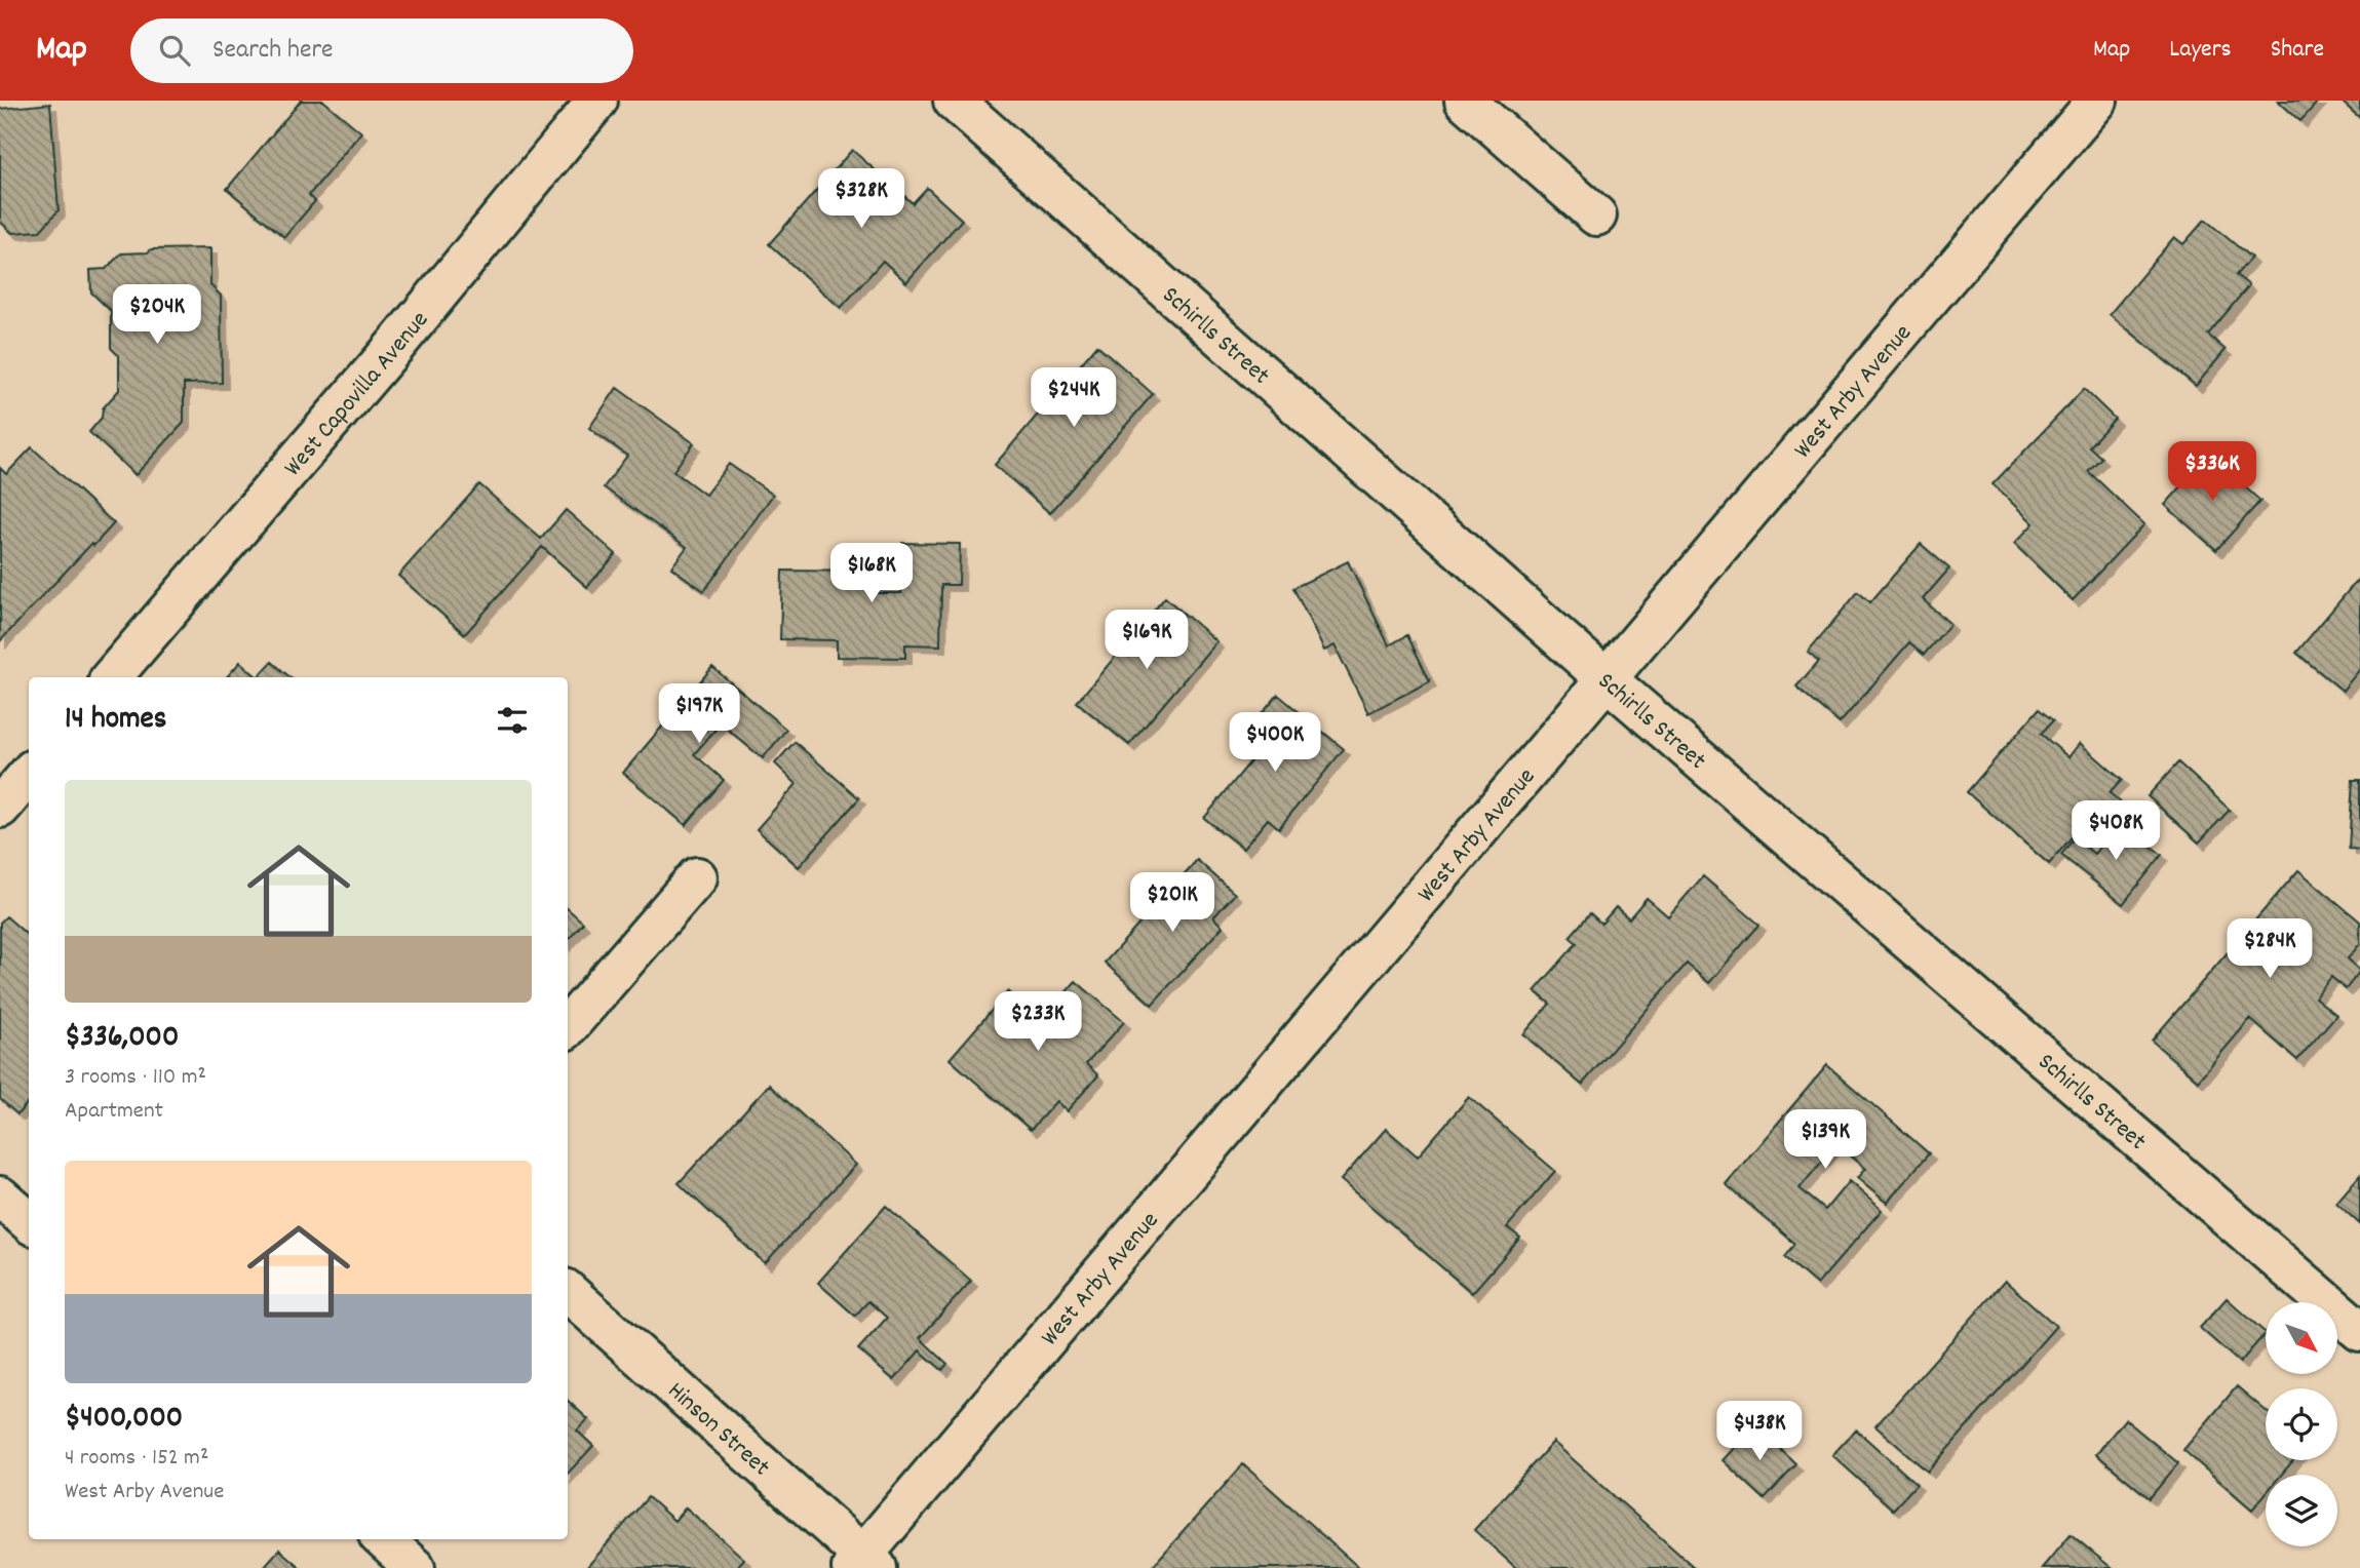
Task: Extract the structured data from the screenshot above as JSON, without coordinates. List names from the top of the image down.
{
  "streets": {
    "street": [
      "Schirlls Street",
      "West Arby Avenue",
      "West Capovilla Avenue",
      "Hinson Street"
    ]
  },
  "crossings": [
    ["Schirlls Street", "West Arby Avenue"],
    ["West Arby Avenue", "Hinson Street"]
  ],
  "north": "bottom right",
  "page": {
    "header": "Map",
    "search": "Search here",
    "nav": ["Map", "Layers", "Share"],
    "price": [
      "$328K",
      "$204K",
      "$244K",
      "$336K",
      "$168K",
      "$169K",
      "$197K",
      "$400K",
      "$408K",
      "$201K",
      "$284K",
      "$233K",
      "$139K",
      "$438K"
    ],
    "heading": "14 homes",
    "list": [
      {
        "name": "$336,000",
        "note": "3 rooms · 110 m² · Apartment"
      },
      {
        "name": "$400,000",
        "note": "4 rooms · 152 m² · West Arby Avenue"
      }
    ]
  }
}
